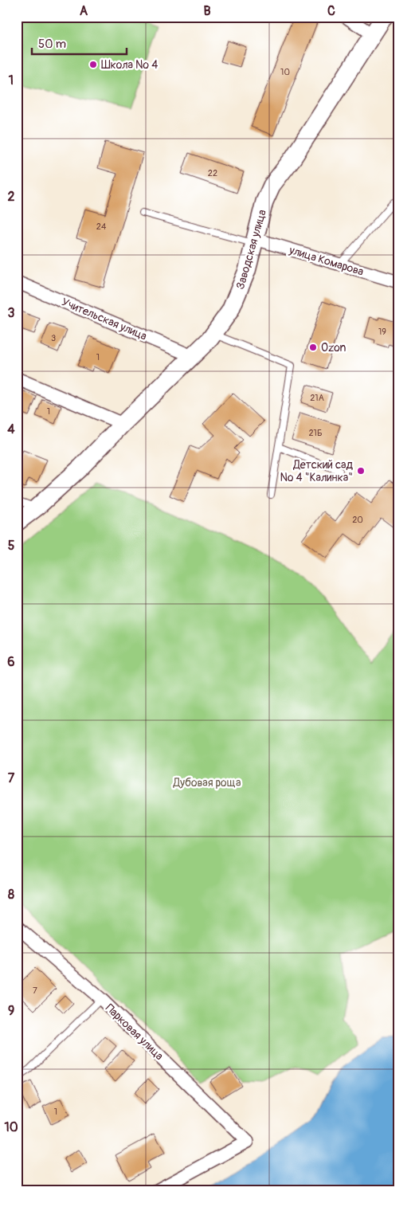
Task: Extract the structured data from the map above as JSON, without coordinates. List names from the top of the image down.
{
  "streets": {
    "main road": ["Заводская улица"],
    "street": ["улица Комарова", "Учительская улица", "Парковая улица"]
  },
  "crossings": [
    ["Заводская улица", "улица Комарова"],
    ["Заводская улица", "Учительская улица"]
  ],
  "parks": ["Дубовая роща"],
  "places": ["Школа № 4", "Ozon", "Детский сад № 4 \"Калинка\""],
  "house_numbers": [
    "10",
    "22",
    "24",
    "19",
    "3",
    "1",
    "21А",
    "1",
    "21Б",
    "20",
    "7",
    "1"
  ],
  "scale_bar": "50 m",
  "grid": {
    "columns": ["A", "B", "C"],
    "rows": [
      "1",
      "2",
      "3",
      "4",
      "5",
      "6",
      "7",
      "8",
      "9",
      "10"
    ]
  }
}
